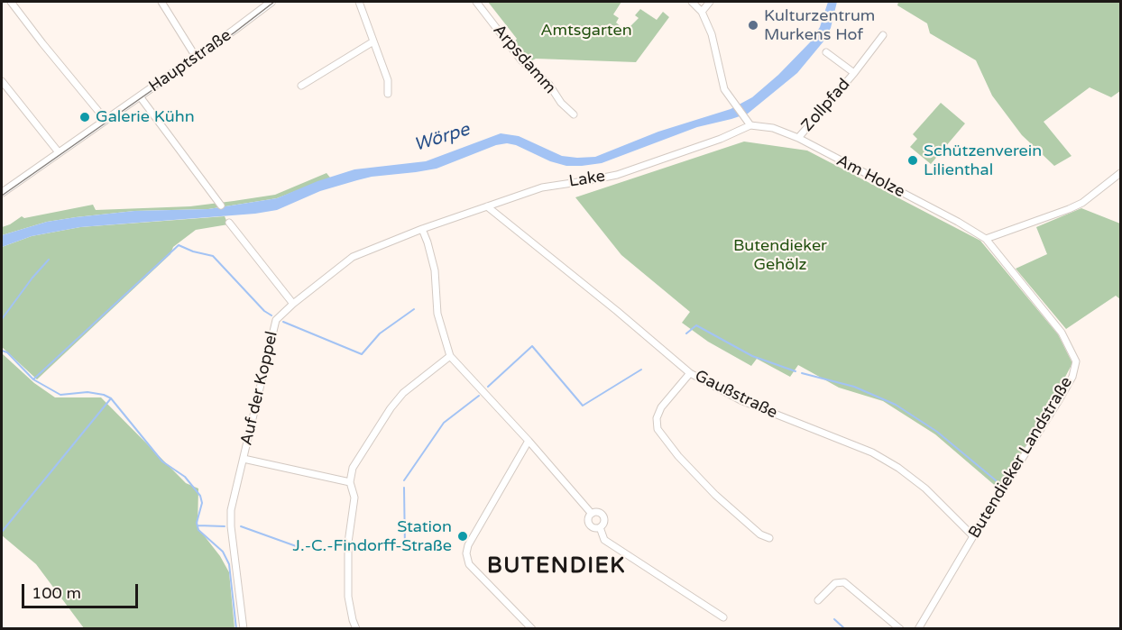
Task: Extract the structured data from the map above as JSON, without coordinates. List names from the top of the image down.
{
  "streets": {
    "street": [
      "Arpsdamm",
      "Hauptstraße",
      "Zollpfad",
      "Am Holze",
      "Lake",
      "Auf der Koppel",
      "Gaußstraße",
      "Butendieker Landstraße"
    ]
  },
  "crossings": [
    ["Zollpfad", "Am Holze"],
    ["Am Holze", "Lake"],
    ["Am Holze", "Butendieker Landstraße"],
    ["Lake", "Auf der Koppel"],
    ["Lake", "Gaußstraße"],
    ["Gaußstraße", "Butendieker Landstraße"]
  ],
  "districts": ["BUTENDIEK"],
  "water": ["Wörpe"],
  "parks": ["Amtsgarten", "Butendieker Gehölz"],
  "places": [
    "Kulturzentrum Murkens Hof",
    "Galerie Kühn",
    "Schützenverein Lilienthal",
    "Station J.-C.-Findorff-Straße"
  ],
  "scale_bar": "100 m"
}
